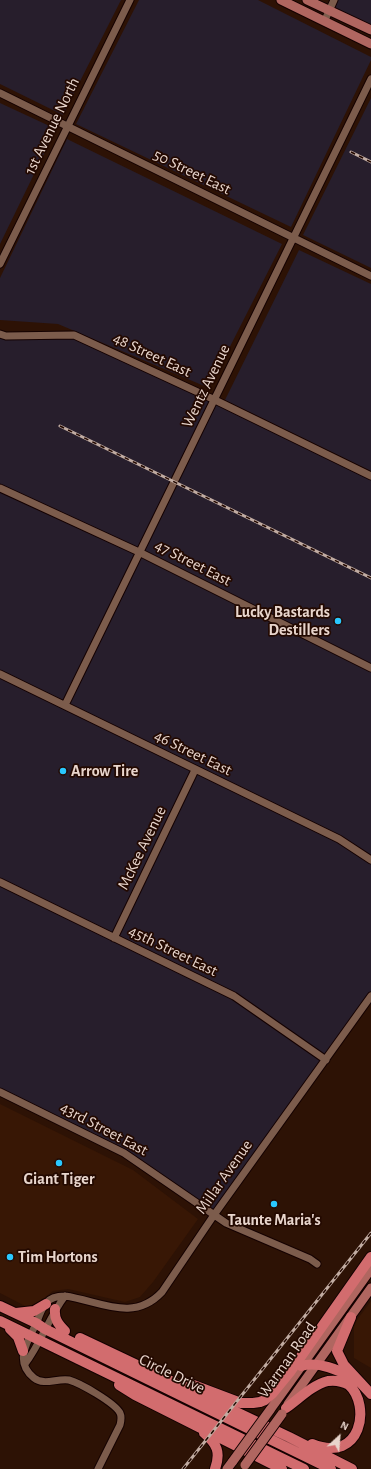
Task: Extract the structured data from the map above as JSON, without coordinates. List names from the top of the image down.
{
  "streets": {
    "highway": ["Circle Drive"],
    "main road": ["Warman Road"],
    "street": [
      "1st Avenue North",
      "50 Street East",
      "48 Street East",
      "Wentz Avenue",
      "47 Street East",
      "46 Street East",
      "McKee Avenue",
      "45th Street East",
      "43rd Street East",
      "Millar Avenue"
    ]
  },
  "crossings": [
    ["1st Avenue North", "50 Street East"],
    ["50 Street East", "Wentz Avenue"],
    ["48 Street East", "Wentz Avenue"],
    ["Wentz Avenue", "47 Street East"],
    ["Wentz Avenue", "46 Street East"],
    ["46 Street East", "McKee Avenue"],
    ["McKee Avenue", "45th Street East"],
    ["45th Street East", "Millar Avenue"],
    ["43rd Street East", "Millar Avenue"]
  ],
  "places": [
    "Lucky Bastards Destillers",
    "Arrow Tire",
    "Giant Tiger",
    "Taunte Maria's",
    "Tim Hortons"
  ],
  "north": "top right"
}
